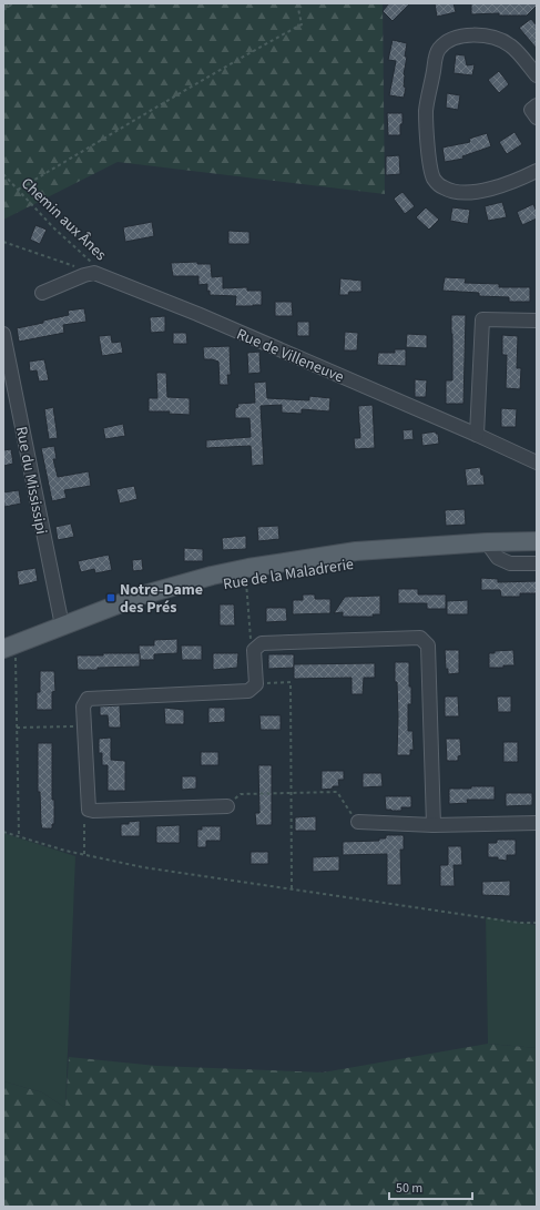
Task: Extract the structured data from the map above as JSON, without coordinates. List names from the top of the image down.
{
  "streets": {
    "main road": ["Rue de la Maladrerie"],
    "street": ["Rue de Villeneuve", "Rue du Mississipi"],
    "path": ["Chemin aux Ânes"]
  },
  "crossings": [
    ["Chemin aux Ânes", "Rue de Villeneuve"],
    ["Rue du Mississipi", "Rue de la Maladrerie"]
  ],
  "places": {
    "transit": ["Notre-Dame des Prés"]
  },
  "scale_bar": "50 m"
}
